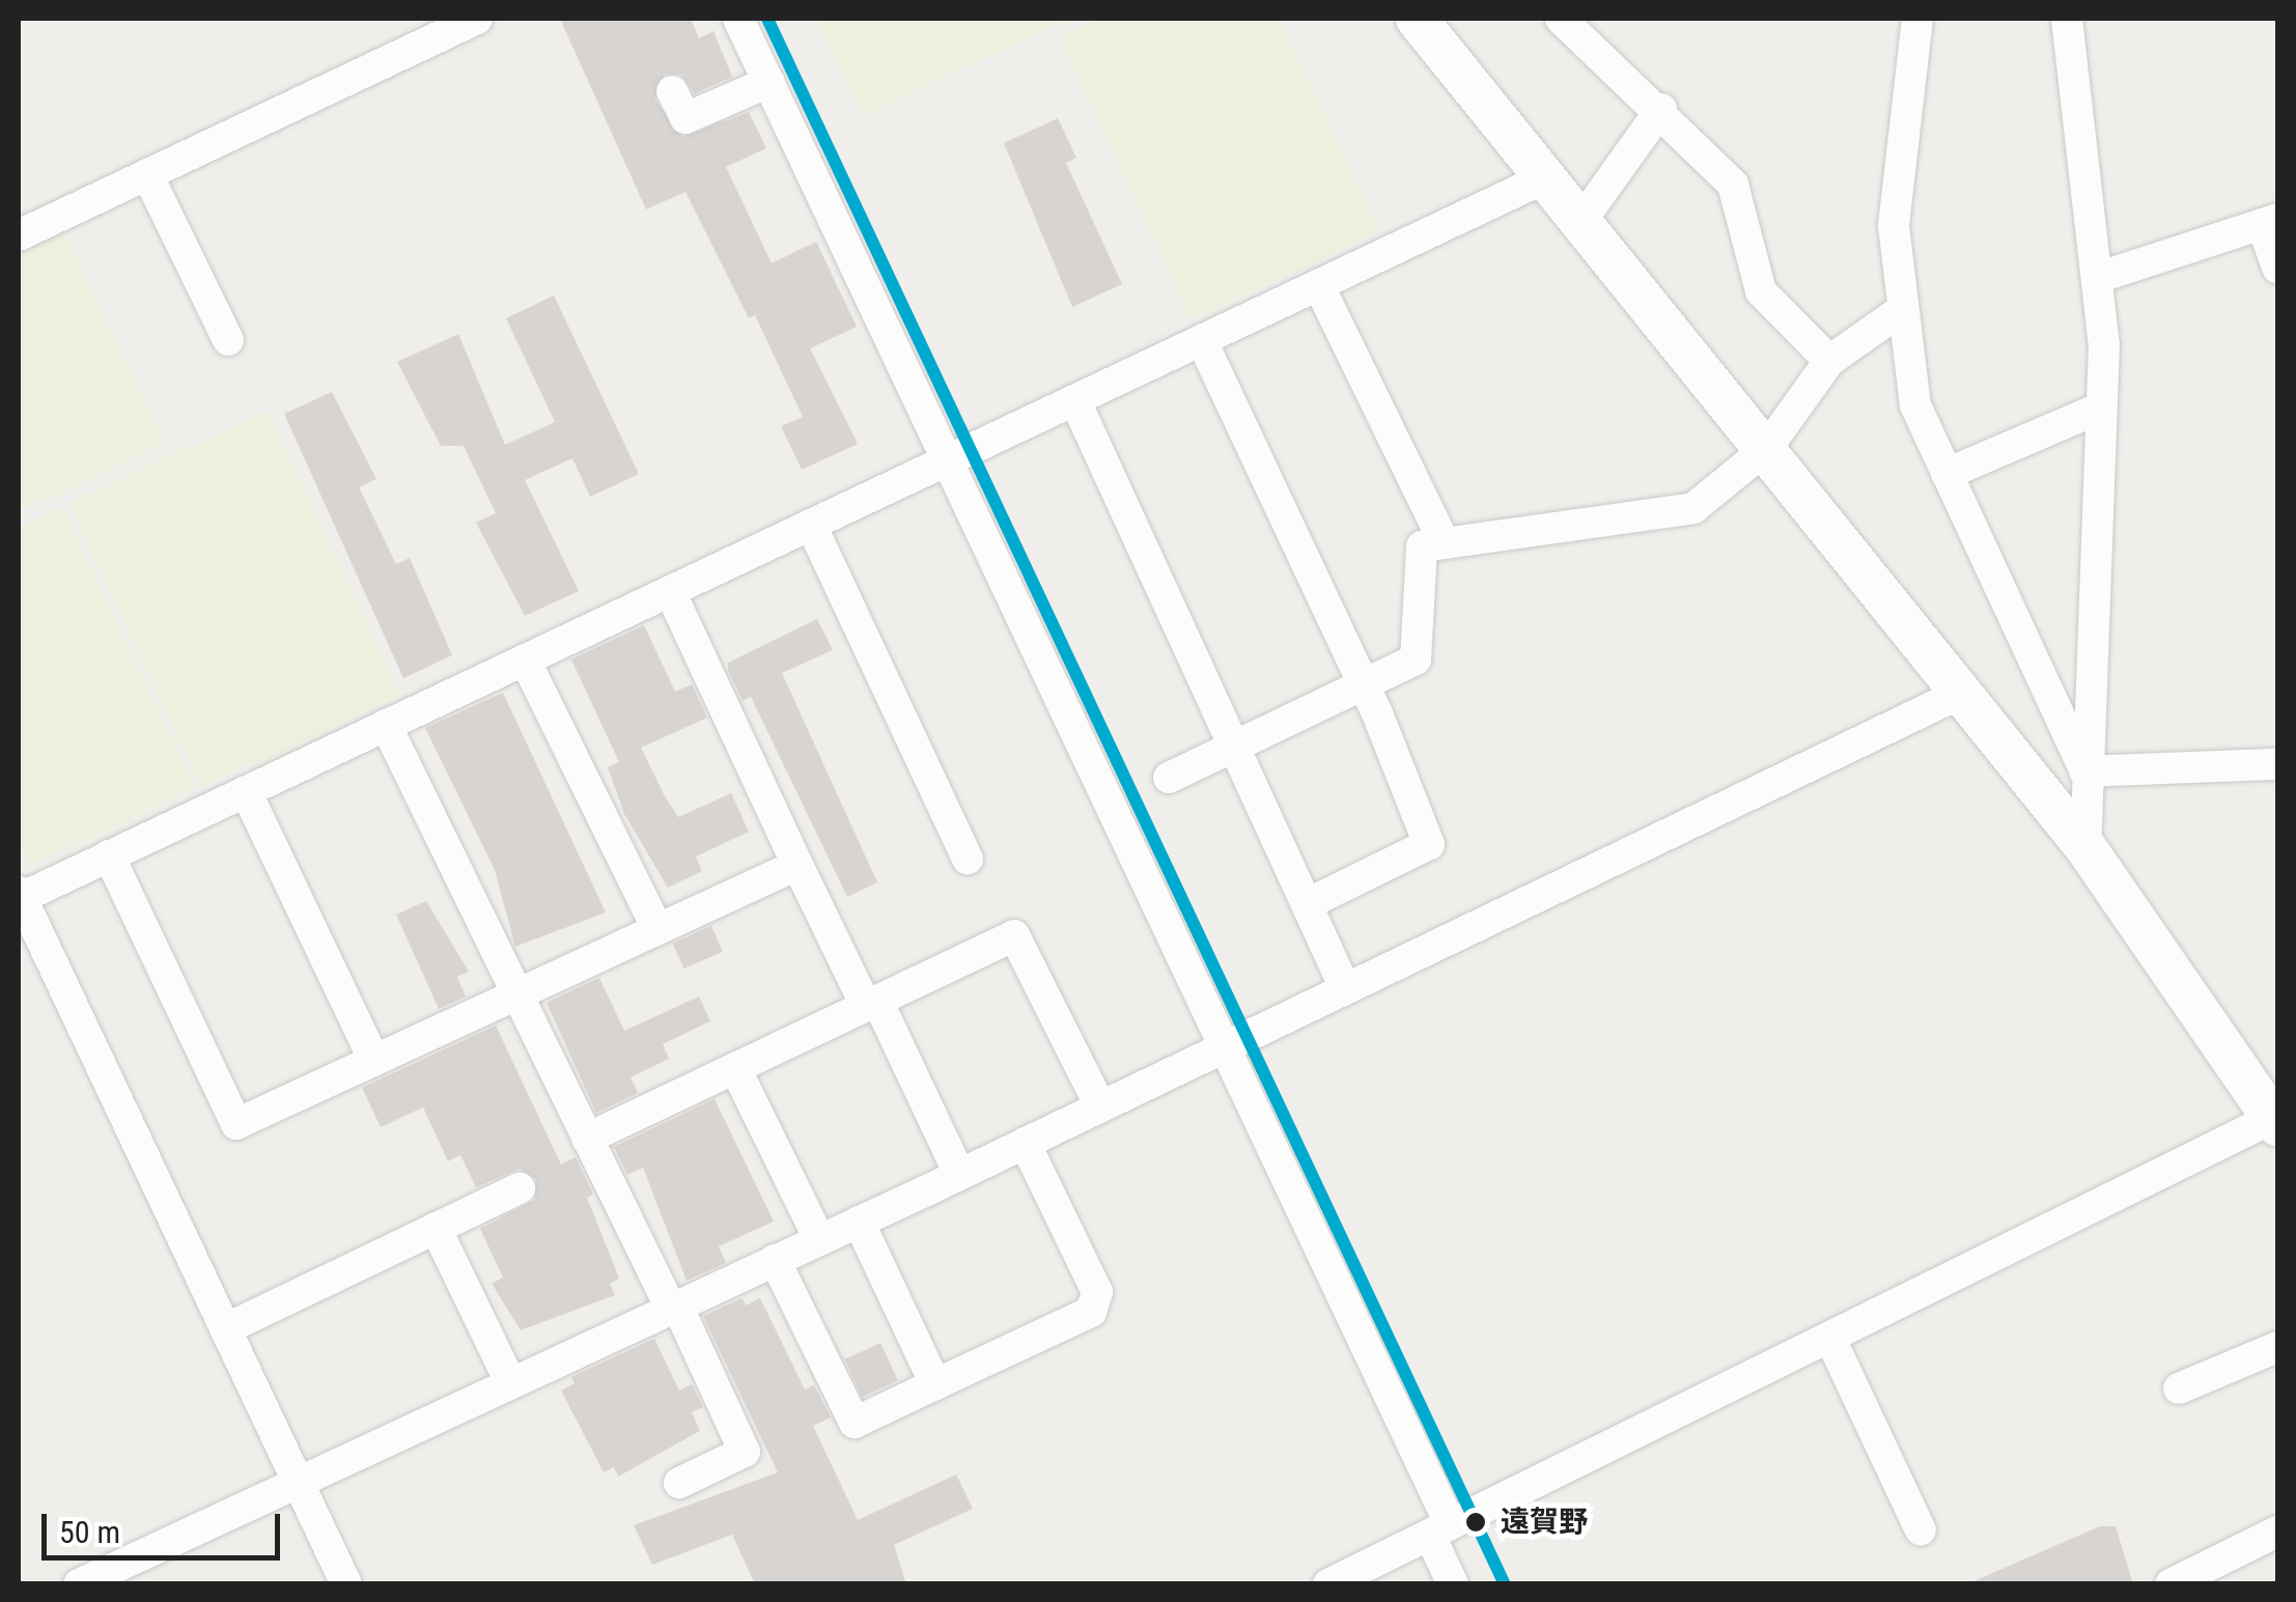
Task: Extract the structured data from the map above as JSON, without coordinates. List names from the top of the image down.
{
  "places": ["遠賀野"],
  "scale_bar": "50 m"
}
